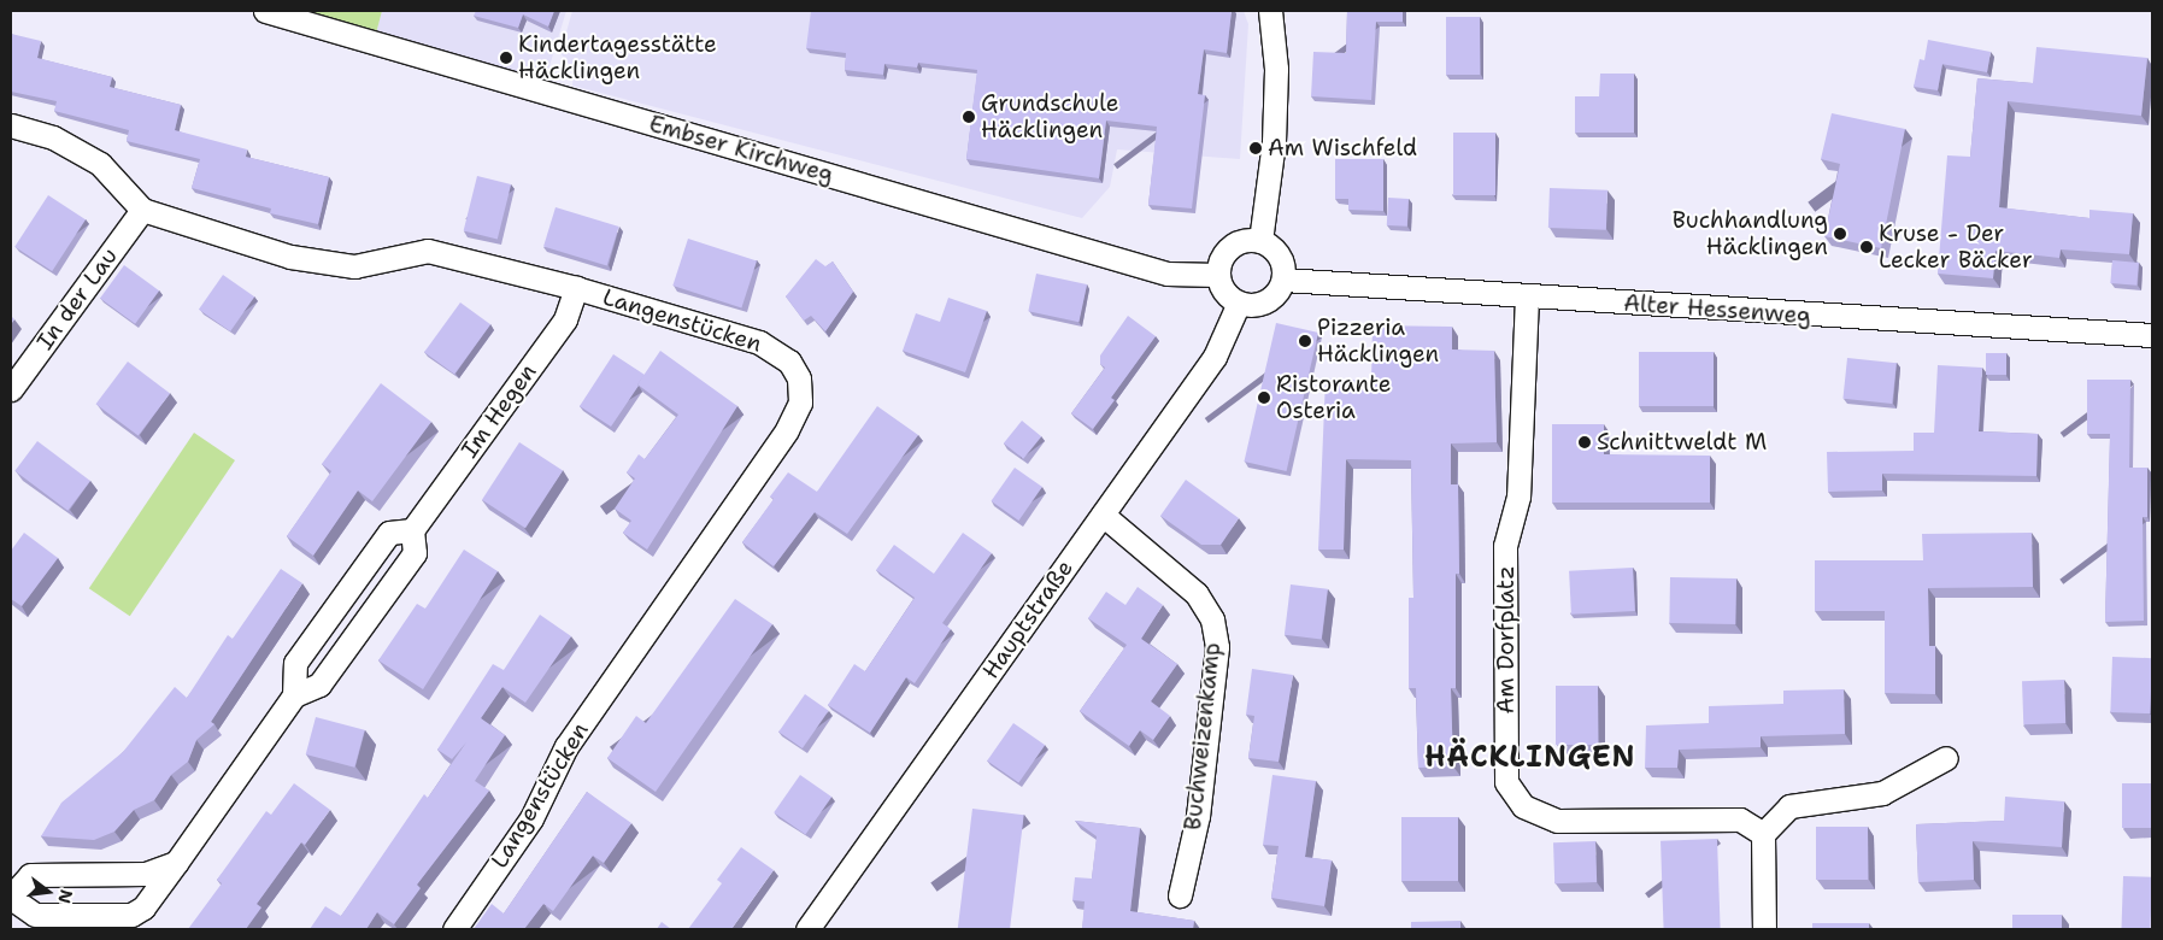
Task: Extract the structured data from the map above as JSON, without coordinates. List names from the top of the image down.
{
  "streets": {
    "street": [
      "Embser Kirchweg",
      "In der Lau",
      "Alter Hessenweg",
      "Langenstücken",
      "Im Hegen",
      "Hauptstraße",
      "Am Dorfplatz",
      "Buchweizenkamp"
    ]
  },
  "crossings": [
    ["Embser Kirchweg", "Alter Hessenweg"],
    ["Embser Kirchweg", "Hauptstraße"],
    ["In der Lau", "Langenstücken"],
    ["Alter Hessenweg", "Hauptstraße"],
    ["Alter Hessenweg", "Am Dorfplatz"],
    ["Langenstücken", "Im Hegen"],
    ["Hauptstraße", "Buchweizenkamp"]
  ],
  "districts": ["HÄCKLINGEN"],
  "places": [
    "Kindertagesstätte Häcklingen",
    "Grundschule Häcklingen",
    "Am Wischfeld",
    "Buchhandlung Häcklingen",
    "Kruse - Der Lecker Bäcker",
    "Pizzeria Häcklingen",
    "Ristorante Osteria",
    "Schnittweldt M"
  ],
  "north": "right"
}
